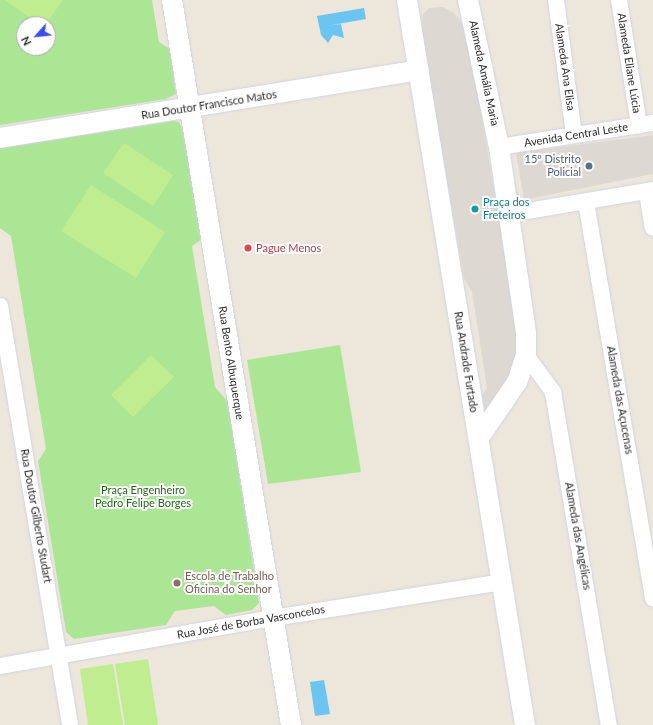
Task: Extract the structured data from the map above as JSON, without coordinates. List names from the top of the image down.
{
  "streets": {
    "street": [
      "Alameda Eliane Lúcia",
      "Alameda Ana Elisa",
      "Alameda Amália Maria",
      "Rua Doutor Francisco Matos",
      "Avenida Central Leste",
      "Rua Andrade Furtado",
      "Rua Bento Albuquerque",
      "Alameda das Açucenas",
      "Rua Doutor Gilberto Studart",
      "Alameda das Angélicas",
      "Rua José de Borba Vasconcelos"
    ]
  },
  "crossings": [
    ["Alameda Eliane Lúcia", "Avenida Central Leste"],
    ["Alameda Ana Elisa", "Avenida Central Leste"],
    ["Alameda Amália Maria", "Avenida Central Leste"],
    ["Rua Doutor Francisco Matos", "Rua Andrade Furtado"],
    ["Rua Doutor Francisco Matos", "Rua Bento Albuquerque"],
    ["Rua Andrade Furtado", "Rua José de Borba Vasconcelos"],
    ["Rua Bento Albuquerque", "Rua José de Borba Vasconcelos"],
    ["Rua Doutor Gilberto Studart", "Rua José de Borba Vasconcelos"]
  ],
  "parks": ["Praça Engenheiro Pedro Felipe Borges"],
  "places": [
    "15º Distrito Policial",
    "Praça dos Freteiros",
    "Pague Menos",
    "Escola de Trabalho Oficina do Senhor"
  ],
  "north": "bottom left"
}
